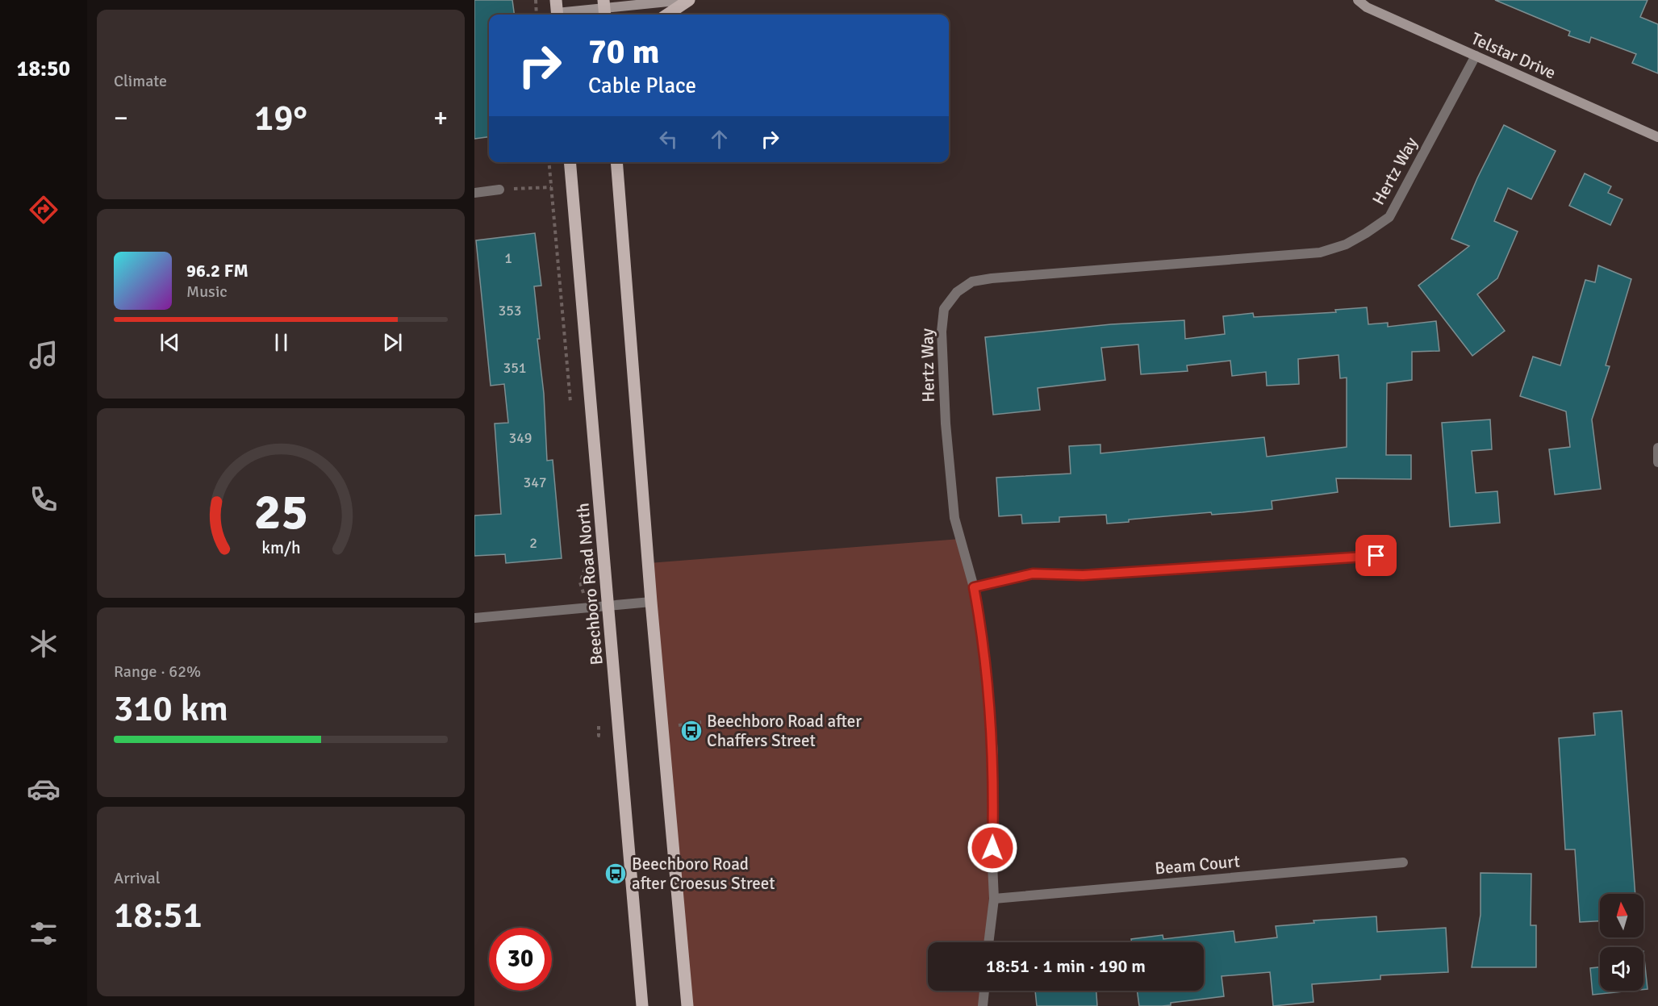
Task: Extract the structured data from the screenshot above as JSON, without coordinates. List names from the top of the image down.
{
  "streets": {
    "main road": ["Beechboro Road North"],
    "street": ["Telstar Drive", "Hertz Way", "Beam Court"]
  },
  "crossings": [
    ["Telstar Drive", "Hertz Way"],
    ["Hertz Way", "Beam Court"]
  ],
  "places": {
    "bus stop": ["Beechboro Road after Chaffers Street", "Beechboro Road after Croesus Street"]
  },
  "house_numbers": [
    "1",
    "353",
    "351",
    "349",
    "347",
    "2"
  ],
  "north": "top",
  "page": {
    "tabs": "18:50",
    "tile": [
      "Climate",
      ["Range · 62%", "310 km"],
      ["Arrival", "18:51"]
    ],
    "turn": ["70 m", "Cable Place"],
    "heat": ["−", "19°", "+"],
    "song": ["96.2 FM", "Music"],
    "limit": "30",
    "trip": "18:51 · 1 min · 190 m",
    "gauge": ["25", "km/h"]
  }
}
